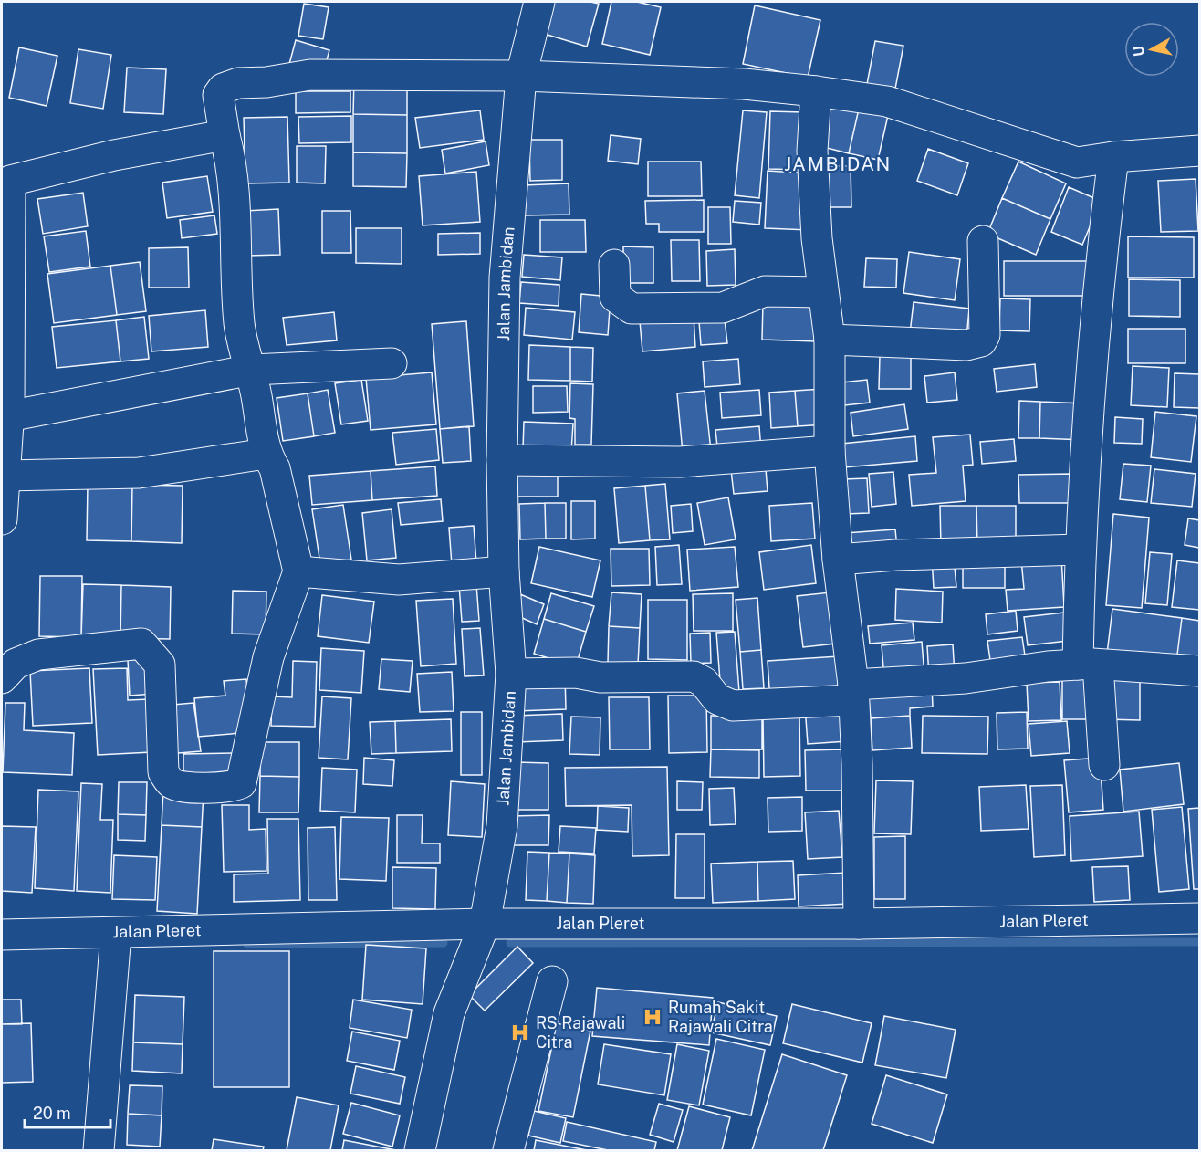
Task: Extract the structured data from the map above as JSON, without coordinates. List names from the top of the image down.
{
  "streets": {
    "street": ["Jalan Jambidan", "Jalan Pleret"]
  },
  "crossings": [
    ["Jalan Jambidan", "Jalan Pleret"]
  ],
  "districts": ["JAMBIDAN"],
  "places": {
    "hospital": ["Rumah Sakit Rajawali Citra", "RS Rajawali Citra"]
  },
  "scale_bar": "20 m",
  "north": "left"
}
